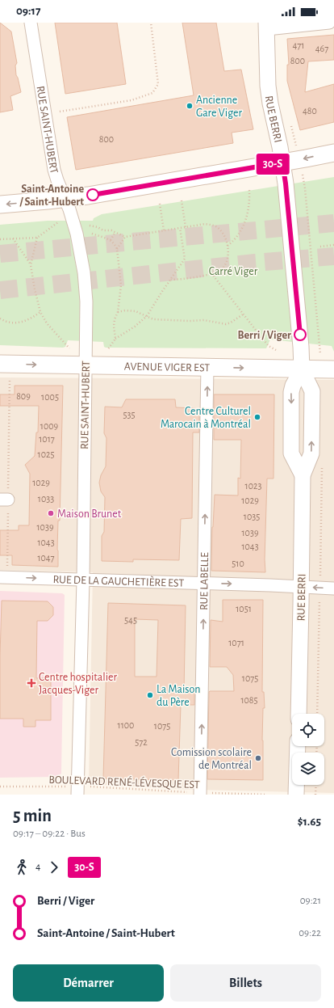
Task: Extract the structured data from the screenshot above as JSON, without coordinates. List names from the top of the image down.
{
  "streets": {
    "main road": ["AVENUE VIGER EST"],
    "street": [
      "RUE BERRI",
      "RUE SAINT-HUBERT",
      "RUE DE LA GAUCHETIÈRE EST",
      "RUE LABELLE"
    ],
    "path": ["BOULEVARD RENÉ-LÉVESQUE EST"]
  },
  "crossings": [
    ["RUE BERRI", "AVENUE VIGER EST"],
    ["RUE BERRI", "RUE DE LA GAUCHETIÈRE EST"],
    ["RUE SAINT-HUBERT", "AVENUE VIGER EST"],
    ["RUE SAINT-HUBERT", "RUE DE LA GAUCHETIÈRE EST"],
    ["RUE SAINT-HUBERT", "BOULEVARD RENÉ-LÉVESQUE EST"],
    ["AVENUE VIGER EST", "RUE LABELLE"],
    ["RUE DE LA GAUCHETIÈRE EST", "RUE LABELLE"],
    ["RUE LABELLE", "BOULEVARD RENÉ-LÉVESQUE EST"]
  ],
  "one_way": ["AVENUE VIGER EST", "RUE LABELLE"],
  "parks": ["Carré Viger"],
  "places": {
    "other": [
      "Ancienne Gare Viger",
      "Saint-Antoine / Saint-Hubert",
      "Berri / Viger",
      "Centre Culturel Marocain à Montréal",
      "Maison Brunet",
      "La Maison du Père",
      "Comission scolaire de Montréal"
    ],
    "health": ["Centre hospitalier Jacques-Viger"]
  },
  "lines": ["bus line 30-S"],
  "house_numbers": [
    "471",
    "467",
    "800",
    "480",
    "800",
    "809",
    "1005",
    "535",
    "1009",
    "1017",
    "1025",
    "1029",
    "1023",
    "1033",
    "1029",
    "1035",
    "1039",
    "1039",
    "1043",
    "1043",
    "1047",
    "510",
    "1051",
    "545",
    "1071",
    "1075",
    "1085",
    "1100",
    "1075",
    "572"
  ],
  "page": {
    "status": "09:17",
    "on_map": "30-S",
    "heading": ["5 min", "09:17 – 09:22 · Bus", "$1.65"],
    "legs": ["4", "30-S"],
    "list": [
      {
        "name": "Berri / Viger",
        "value": "09:21"
      },
      {
        "name": "Saint-Antoine / Saint-Hubert",
        "value": "09:22"
      }
    ],
    "buttons": ["Démarrer", "Billets"]
  }
}
